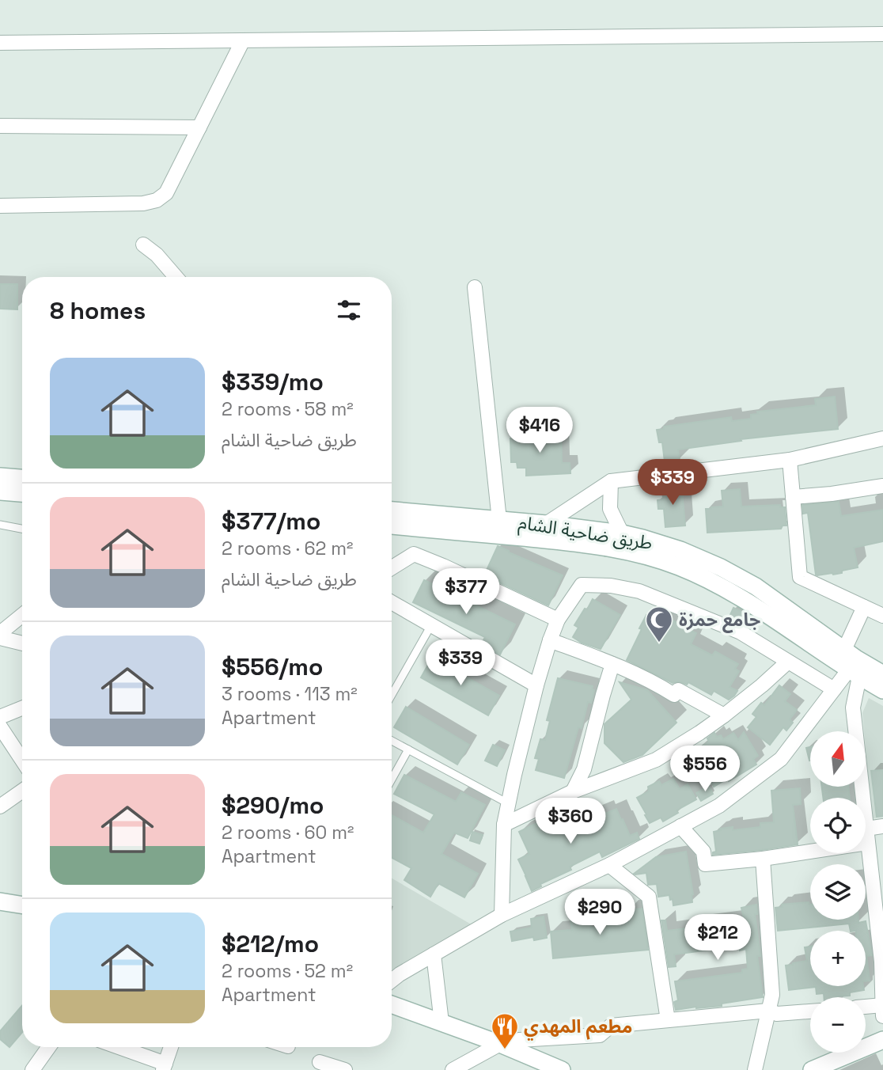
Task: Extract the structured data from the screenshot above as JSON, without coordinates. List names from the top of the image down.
{
  "streets": {
    "main road": ["طريق ضاحية الشام"]
  },
  "places": {
    "mosque": ["جامع حمزة"],
    "restaurant": ["مطعم المهدي"]
  },
  "north": "top",
  "page": {
    "heading": "8 homes",
    "list": [
      {
        "name": "$339/mo",
        "note": "2 rooms · 58 m² · طريق ضاحية الشام"
      },
      {
        "name": "$377/mo",
        "note": "2 rooms · 62 m² · طريق ضاحية الشام"
      },
      {
        "name": "$556/mo",
        "note": "3 rooms · 113 m² · Apartment"
      },
      {
        "name": "$290/mo",
        "note": "2 rooms · 60 m² · Apartment"
      },
      {
        "name": "$212/mo",
        "note": "2 rooms · 52 m² · Apartment"
      }
    ],
    "price": [
      "$416",
      "$339",
      "$377",
      "$339",
      "$556",
      "$360",
      "$290",
      "$212"
    ],
    "map_buttons": ["+", "−"]
  }
}
